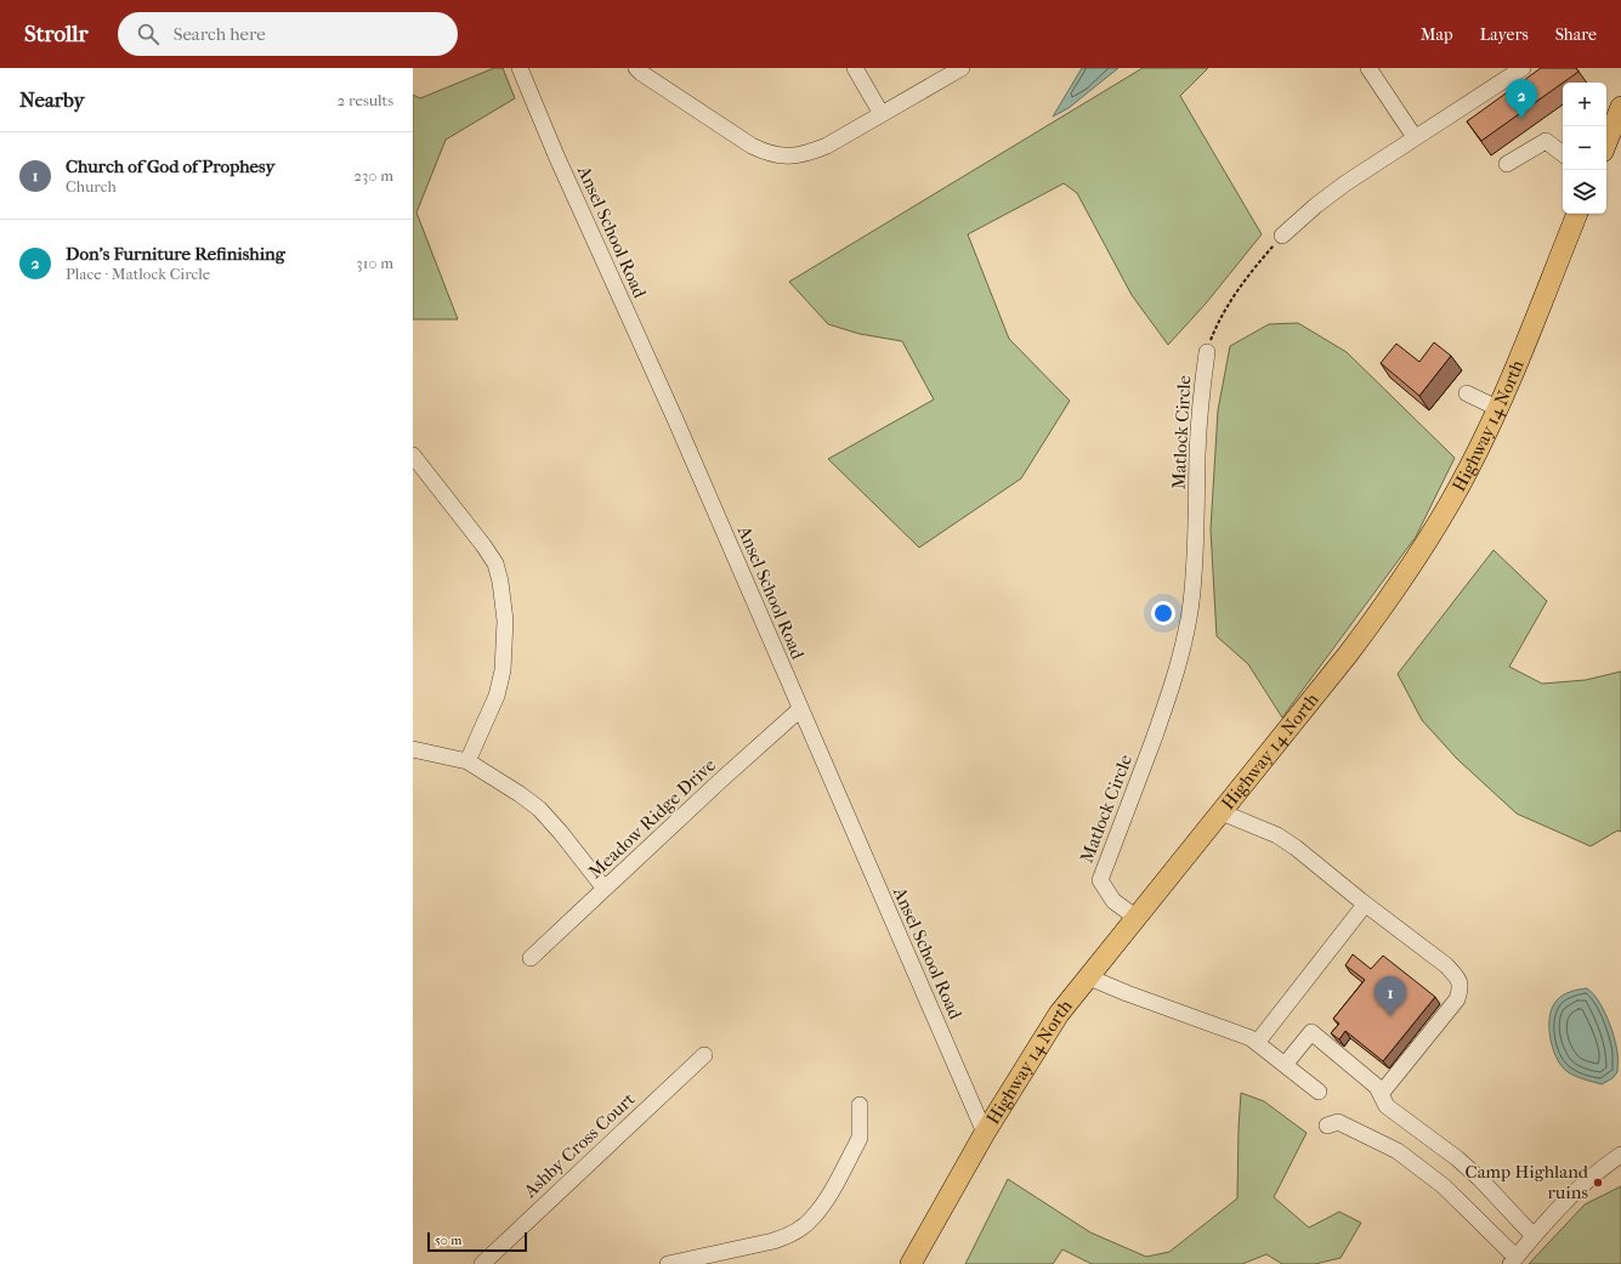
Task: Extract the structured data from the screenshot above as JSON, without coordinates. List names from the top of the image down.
{
  "streets": {
    "main road": ["Highway 14 North"],
    "street": [
      "Ansel School Road",
      "Matlock Circle",
      "Meadow Ridge Drive",
      "Ashby Cross Court"
    ]
  },
  "crossings": [
    ["Ansel School Road", "Highway 14 North"],
    ["Ansel School Road", "Meadow Ridge Drive"],
    ["Highway 14 North", "Matlock Circle"]
  ],
  "places": ["Camp Highland ruins"],
  "scale_bar": "50 m",
  "page": {
    "header": "Strollr",
    "search": "Search here",
    "nav": ["Map", "Layers", "Share"],
    "heading": ["Nearby", "2 results"],
    "pins": ["2", "1"],
    "map_buttons": ["+", "−"],
    "list": [
      {
        "mark": "1",
        "name": "Church of God of Prophesy",
        "note": "Church",
        "value": "230 m"
      },
      {
        "mark": "2",
        "name": "Don's Furniture Refinishing",
        "note": "Place · Matlock Circle",
        "value": "310 m"
      }
    ],
    "scale": "50 m"
  }
}
